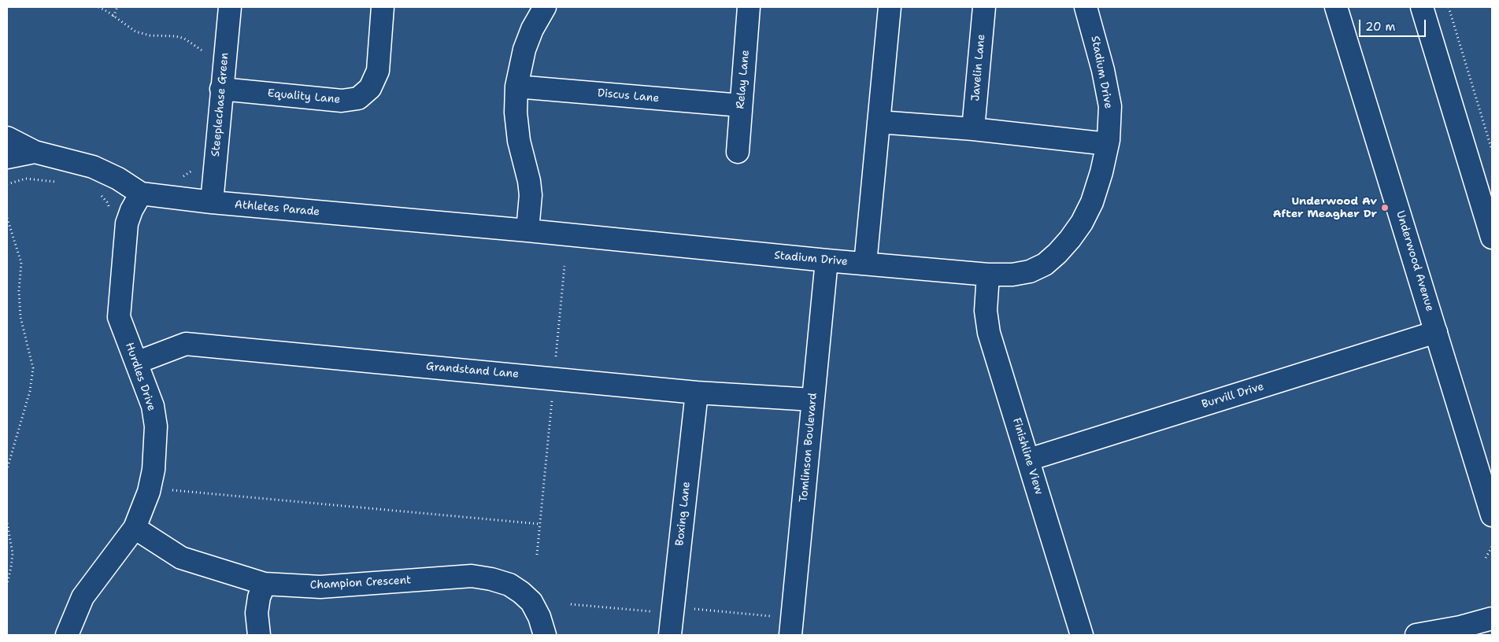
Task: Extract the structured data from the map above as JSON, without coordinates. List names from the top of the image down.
{
  "streets": {
    "street": [
      "Javelin Lane",
      "Stadium Drive",
      "Relay Lane",
      "Discus Lane",
      "Equality Lane",
      "Steeplechase Green",
      "Athletes Parade",
      "Underwood Avenue",
      "Grandstand Lane",
      "Hurdles Drive",
      "Burvill Drive",
      "Tomlinson Boulevard",
      "Finishline View",
      "Boxing Lane",
      "Champion Crescent"
    ]
  },
  "crossings": [
    ["Stadium Drive", "Athletes Parade"],
    ["Stadium Drive", "Tomlinson Boulevard"],
    ["Stadium Drive", "Finishline View"],
    ["Relay Lane", "Discus Lane"],
    ["Equality Lane", "Steeplechase Green"],
    ["Steeplechase Green", "Athletes Parade"],
    ["Athletes Parade", "Hurdles Drive"],
    ["Underwood Avenue", "Burvill Drive"],
    ["Grandstand Lane", "Hurdles Drive"],
    ["Grandstand Lane", "Tomlinson Boulevard"],
    ["Grandstand Lane", "Boxing Lane"],
    ["Hurdles Drive", "Champion Crescent"],
    ["Burvill Drive", "Finishline View"]
  ],
  "places": ["Underwood Av After Meagher Dr"],
  "scale_bar": "20 m"
}
